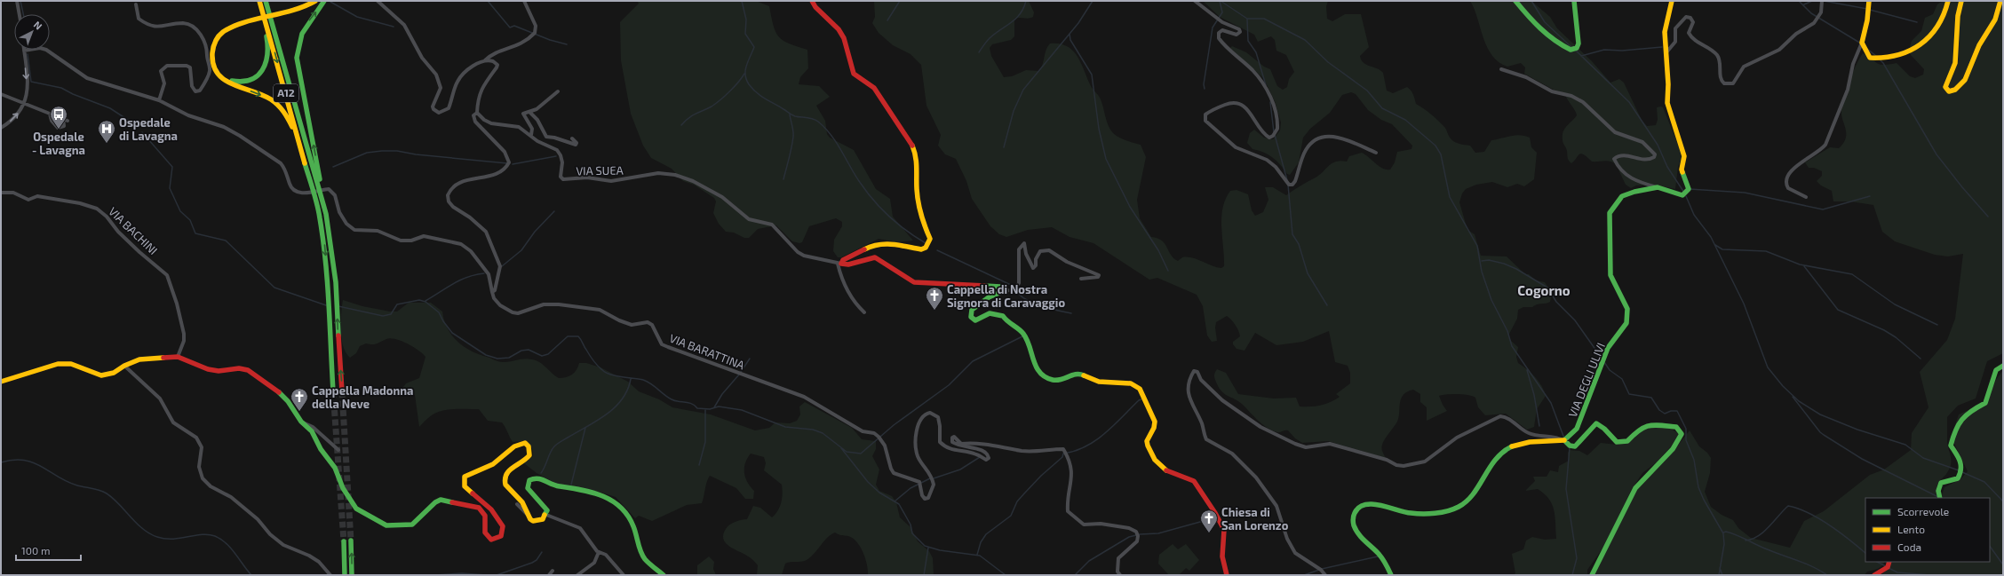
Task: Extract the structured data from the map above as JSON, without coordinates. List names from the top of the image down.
{
  "streets": {
    "main road": ["A12", "VIA DEGLI ULIVI"],
    "street": ["VIA SUEA", "VIA BACHINI", "VIA BARATTINA"]
  },
  "districts": ["Cogorno"],
  "places": {
    "bus stop": ["Ospedale - Lavagna"],
    "hospital": ["Ospedale di Lavagna"],
    "church": ["Cappella di Nostra Signora di Caravaggio", "Cappella Madonna della Neve", "Chiesa di San Lorenzo"]
  },
  "legend": ["Scorrevole", "Lento", "Coda"],
  "scale_bar": "100 m",
  "north": "top right"
}
